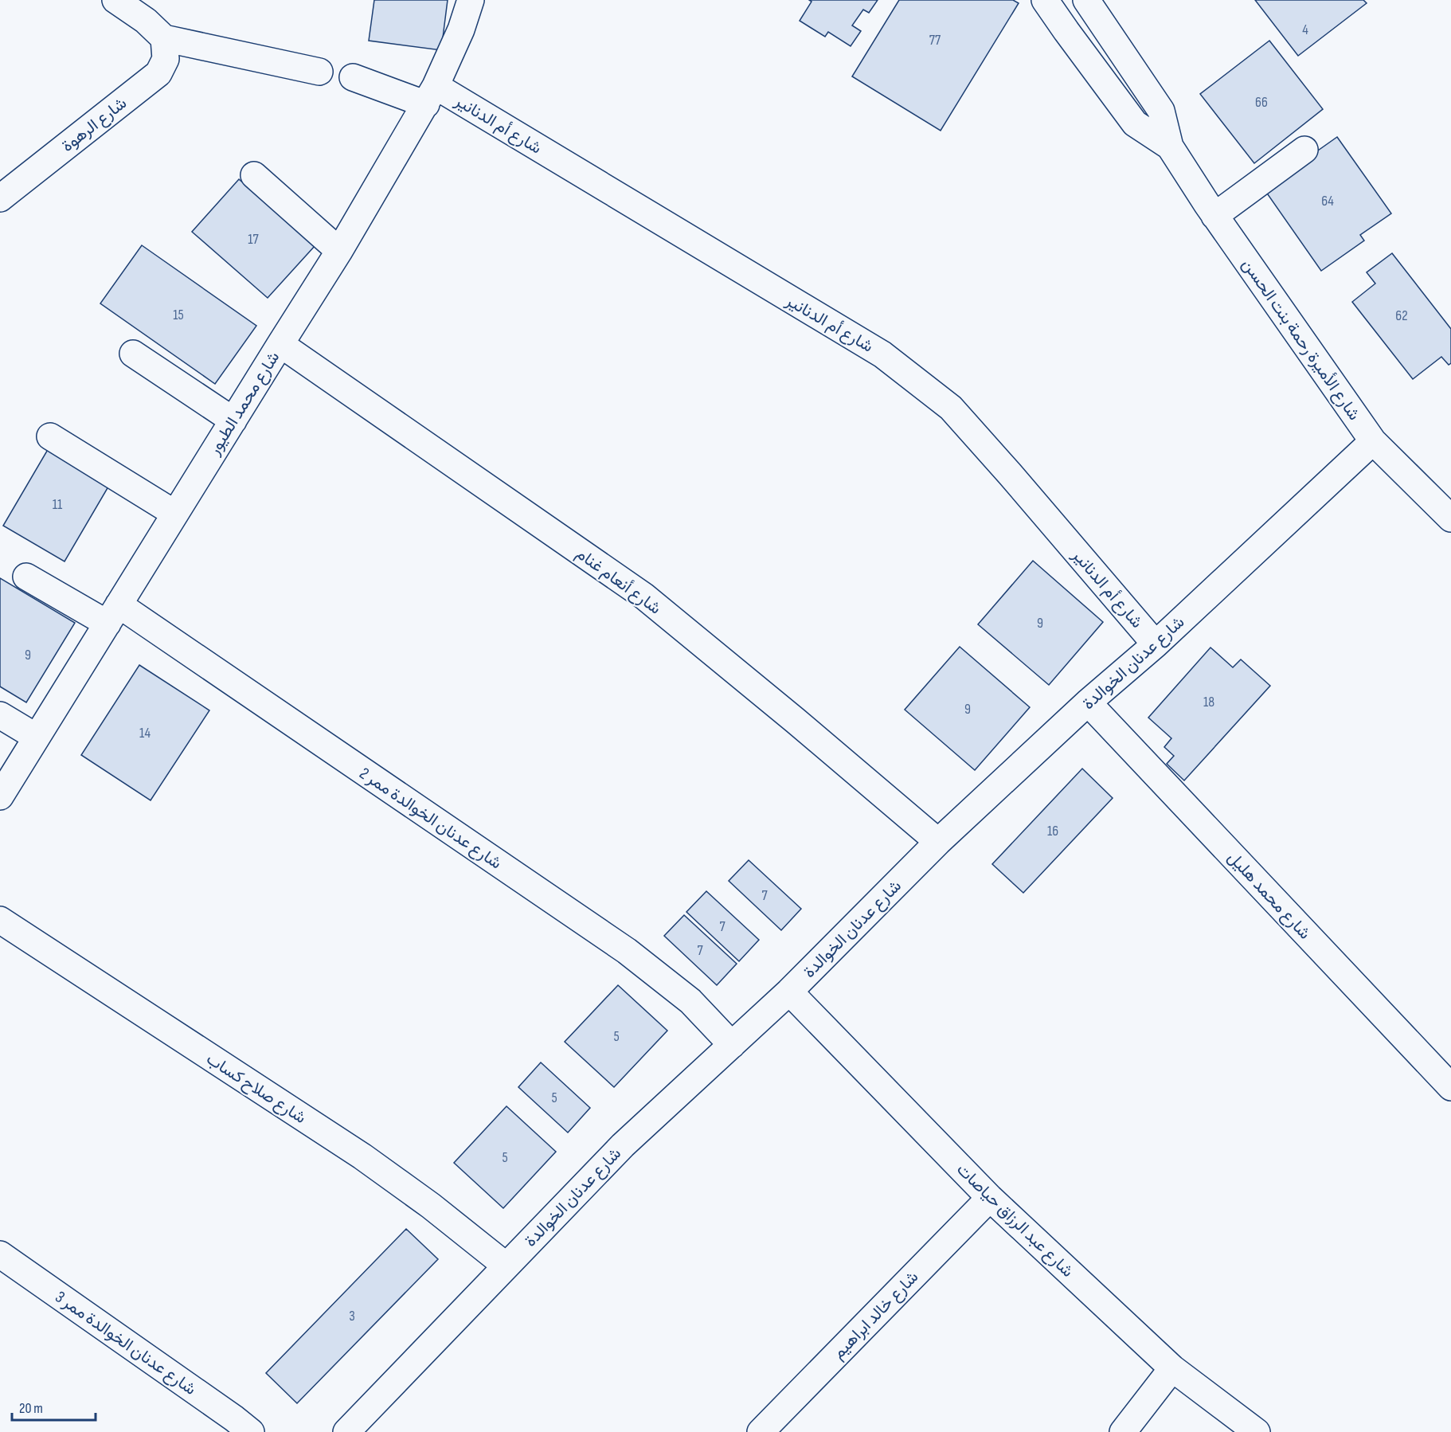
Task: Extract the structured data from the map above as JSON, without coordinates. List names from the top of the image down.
{
  "streets": {
    "street": [
      "شارع الرهوة",
      "شارع أم الدنانير",
      "شارع الأميرة رحمة بنت الحسن",
      "شارع محمد الطيور",
      "شارع أنعام غنام",
      "شارع عدنان الخوالدة",
      "شارع عدنان الخوالدة ممر 2",
      "شارع محمد هليل",
      "شارع صلاح كساب",
      "شارع عبد الرزاق حياصات",
      "شارع خالد ابراهيم",
      "شارع عدنان الخوالدة ممر 3"
    ]
  },
  "crossings": [
    ["شارع أم الدنانير", "شارع محمد الطيور"],
    ["شارع أم الدنانير", "شارع عدنان الخوالدة"],
    ["شارع الأميرة رحمة بنت الحسن", "شارع عدنان الخوالدة"],
    ["شارع محمد الطيور", "شارع أنعام غنام"],
    ["شارع محمد الطيور", "شارع عدنان الخوالدة ممر 2"],
    ["شارع أنعام غنام", "شارع عدنان الخوالدة"],
    ["شارع عدنان الخوالدة", "شارع عدنان الخوالدة ممر 2"],
    ["شارع عدنان الخوالدة", "شارع محمد هليل"],
    ["شارع عدنان الخوالدة", "شارع صلاح كساب"],
    ["شارع عدنان الخوالدة", "شارع عبد الرزاق حياصات"],
    ["شارع عبد الرزاق حياصات", "شارع خالد ابراهيم"]
  ],
  "house_numbers": [
    "4",
    "77",
    "66",
    "64",
    "17",
    "15",
    "62",
    "11",
    "9",
    "9",
    "18",
    "9",
    "14",
    "16",
    "7",
    "7",
    "7",
    "5",
    "5",
    "5",
    "3"
  ],
  "scale_bar": "20 m"
}
